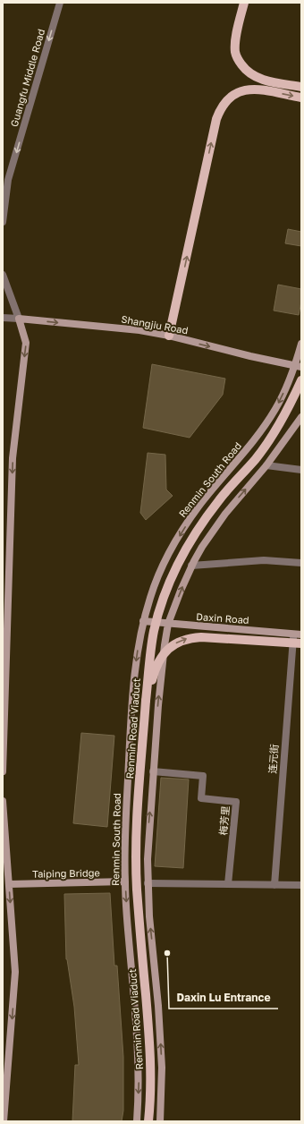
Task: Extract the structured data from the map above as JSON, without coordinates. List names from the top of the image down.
{
  "streets": {
    "main road": [
      "Shangjiu Road",
      "Renmin South Road",
      "Daxin Road",
      "Renmin Road Viaduct",
      "Taiping Bridge"
    ],
    "street": ["Guangfu Middle Road", "连元街", "梅芳里"]
  },
  "crossings": [
    ["Shangjiu Road", "Renmin South Road"],
    ["Renmin South Road", "Daxin Road"],
    ["Renmin South Road", "Taiping Bridge"],
    ["Daxin Road", "连元街"]
  ],
  "one_way": ["Guangfu Middle Road", "Shangjiu Road"],
  "places": ["Daxin Lu Entrance"]
}
